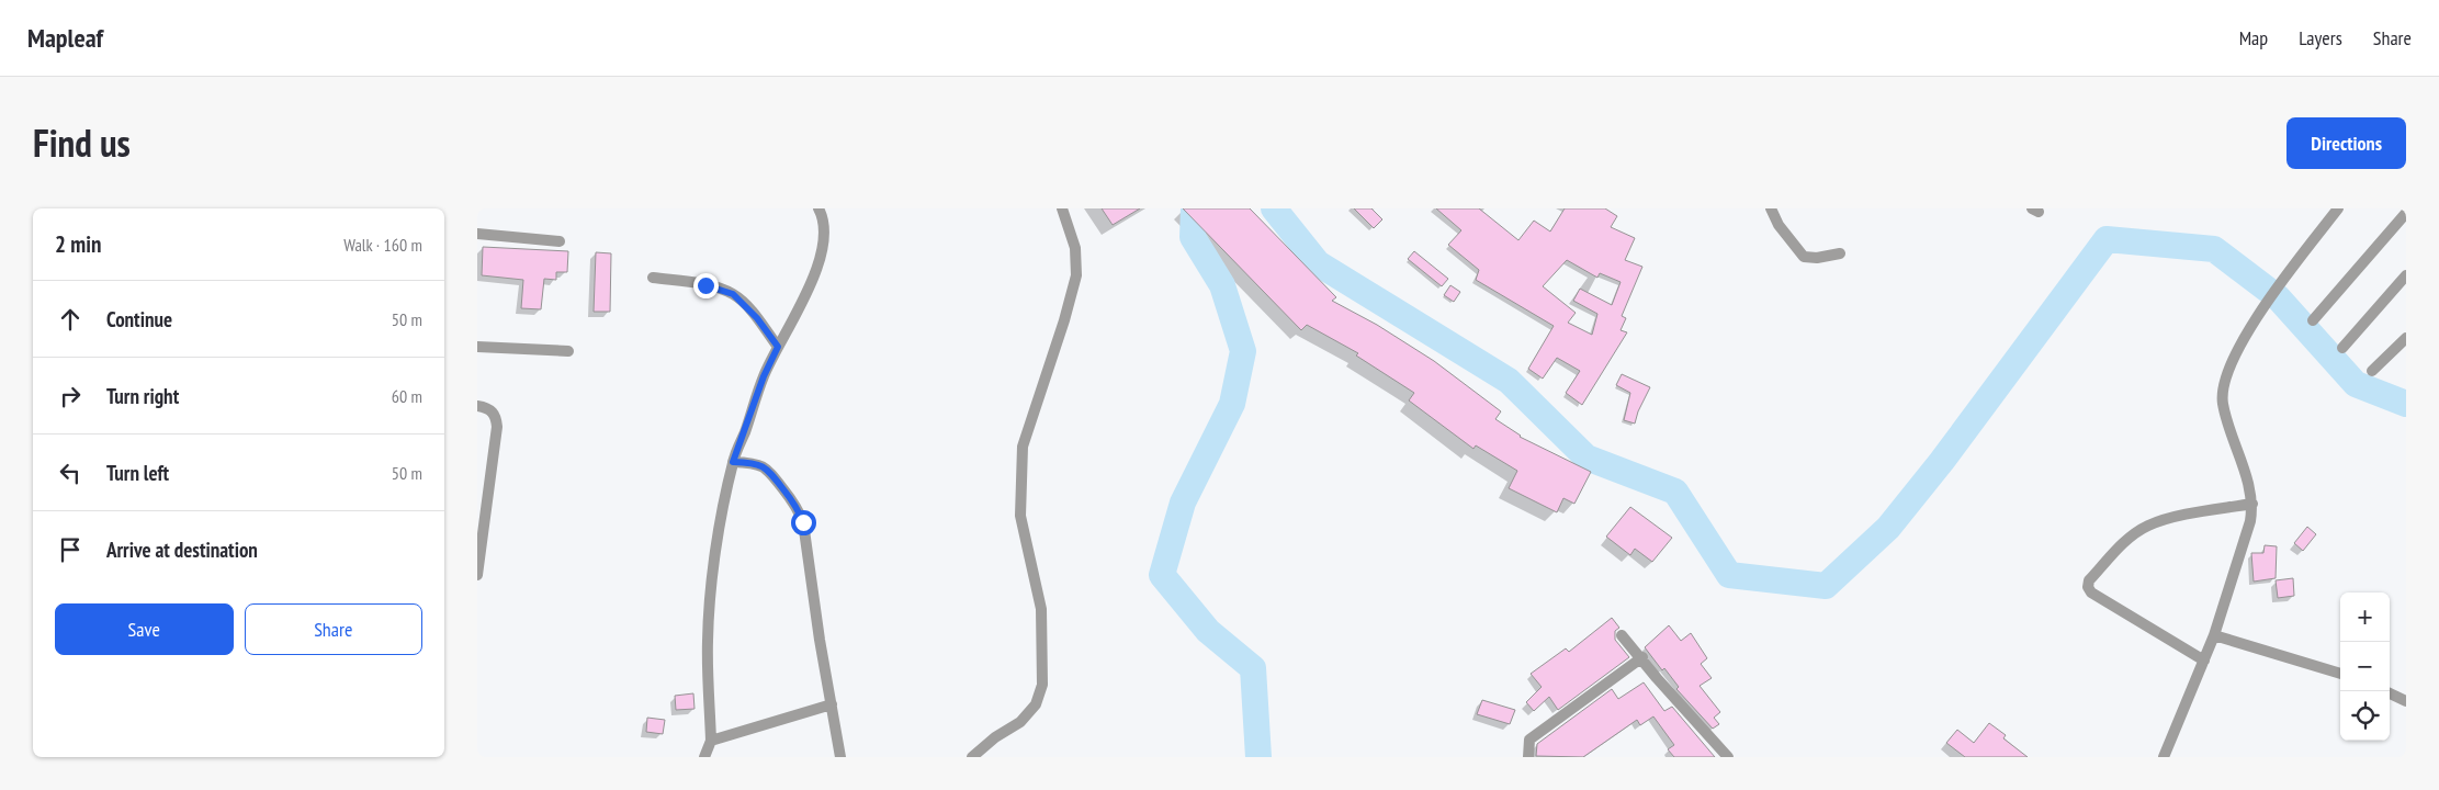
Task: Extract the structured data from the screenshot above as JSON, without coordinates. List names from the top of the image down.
{
  "page": {
    "header": "Mapleaf",
    "nav": ["Map", "Layers", "Share"],
    "title": "Find us",
    "buttons": [
      "Directions",
      ["Save", "Share"]
    ],
    "heading": ["2 min", "Walk · 160 m"],
    "list": [
      ["Continue", "50 m"],
      ["Turn right", "60 m"],
      ["Turn left", "50 m"],
      "Arrive at destination"
    ],
    "map_buttons": ["+", "−"]
  }
}
